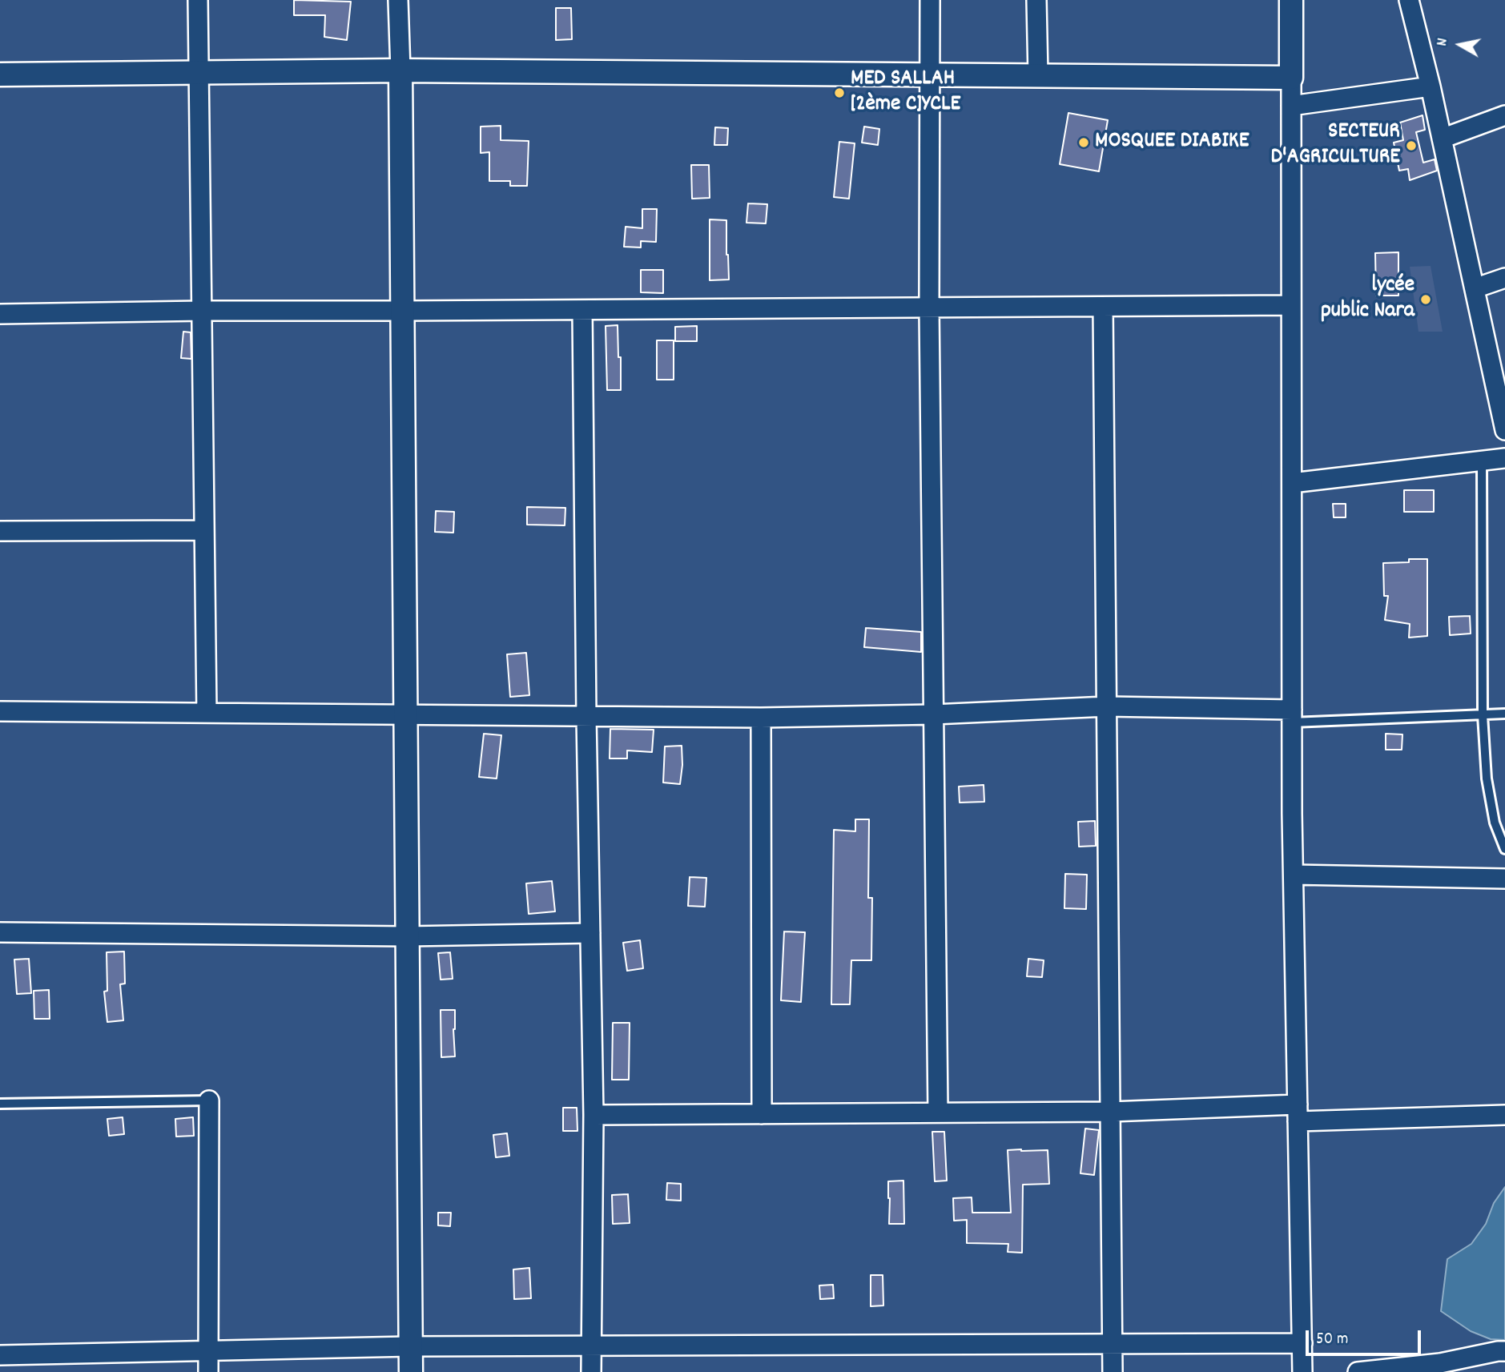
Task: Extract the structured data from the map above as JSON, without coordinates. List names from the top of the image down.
{
  "places": [
    "MED SALLAH [2ème C]YCLE",
    "MOSQUEE DIABIKE",
    "SECTEUR D'AGRICULTURE",
    "lycée public Nara"
  ],
  "scale_bar": "50 m",
  "north": "left"
}
